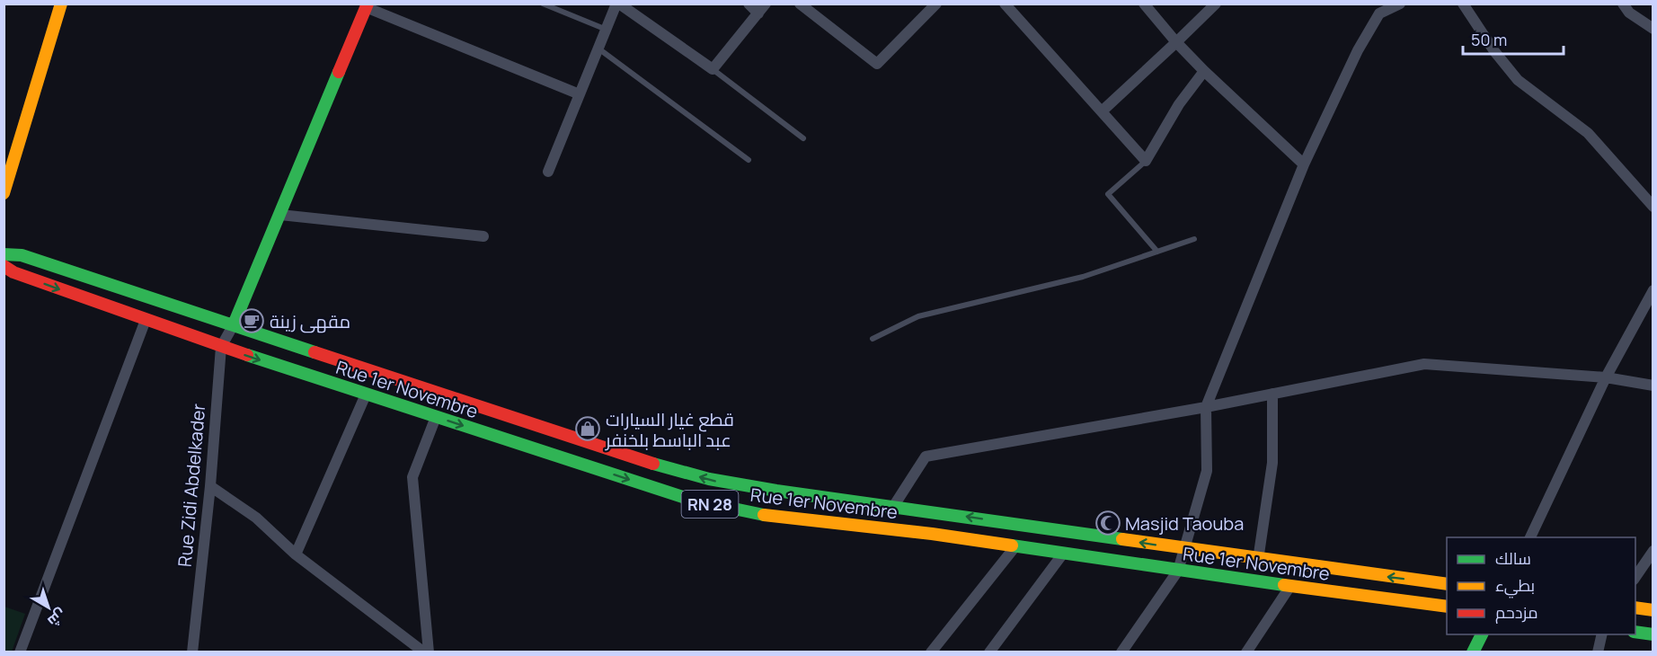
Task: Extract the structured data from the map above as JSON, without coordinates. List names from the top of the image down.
{
  "streets": {
    "main road": ["Rue 1er Novembre", "RN 28"],
    "street": ["Rue Zidi Abdelkader"]
  },
  "crossings": [
    ["Rue 1er Novembre", "Rue Zidi Abdelkader"],
    ["Rue Zidi Abdelkader", "RN 28"]
  ],
  "places": {
    "cafe": ["مقهى زينة"],
    "shop": ["قطع غيار السيارات عبد الباسط بلخنفر"],
    "mosque": ["Masjid Taouba"]
  },
  "legend": ["سالك", "بطيء", "مزدحم"],
  "scale_bar": "50 m",
  "north": "bottom right"
}
